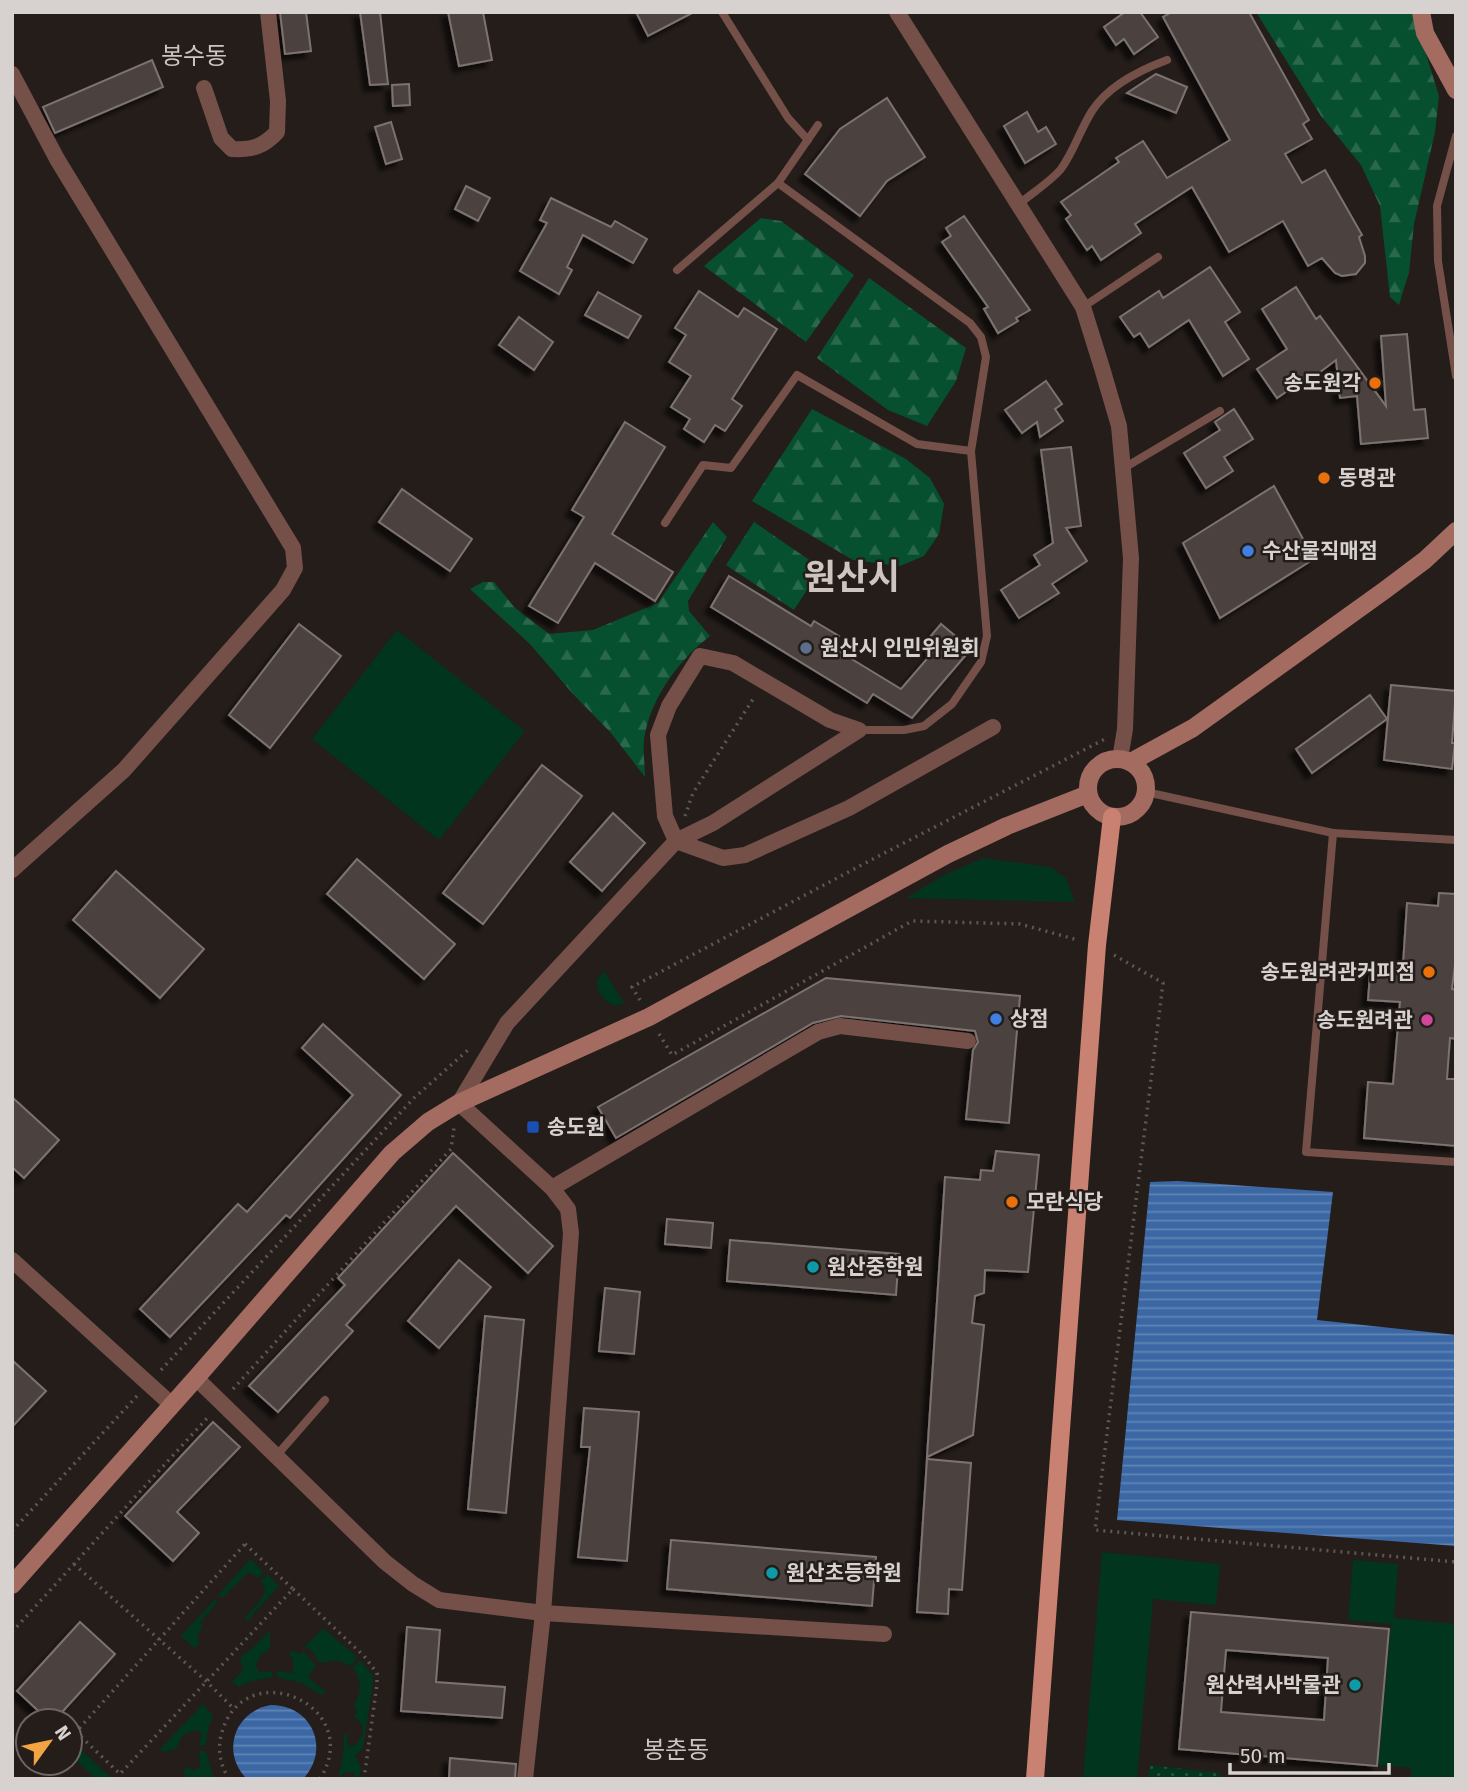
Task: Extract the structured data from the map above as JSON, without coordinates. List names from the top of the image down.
{
  "districts": ["봉수동", "원산시", "봉춘동"],
  "places": {
    "other": [
      "송도원각",
      "동명관",
      "수산물직매점",
      "원산시 인민위원회",
      "송도원려관커피점",
      "상점",
      "송도원려관",
      "모란식당",
      "원산중학원",
      "원산초등학원",
      "원산력사박물관"
    ],
    "transit": ["송도원"]
  },
  "scale_bar": "50 m",
  "north": "top right"
}
